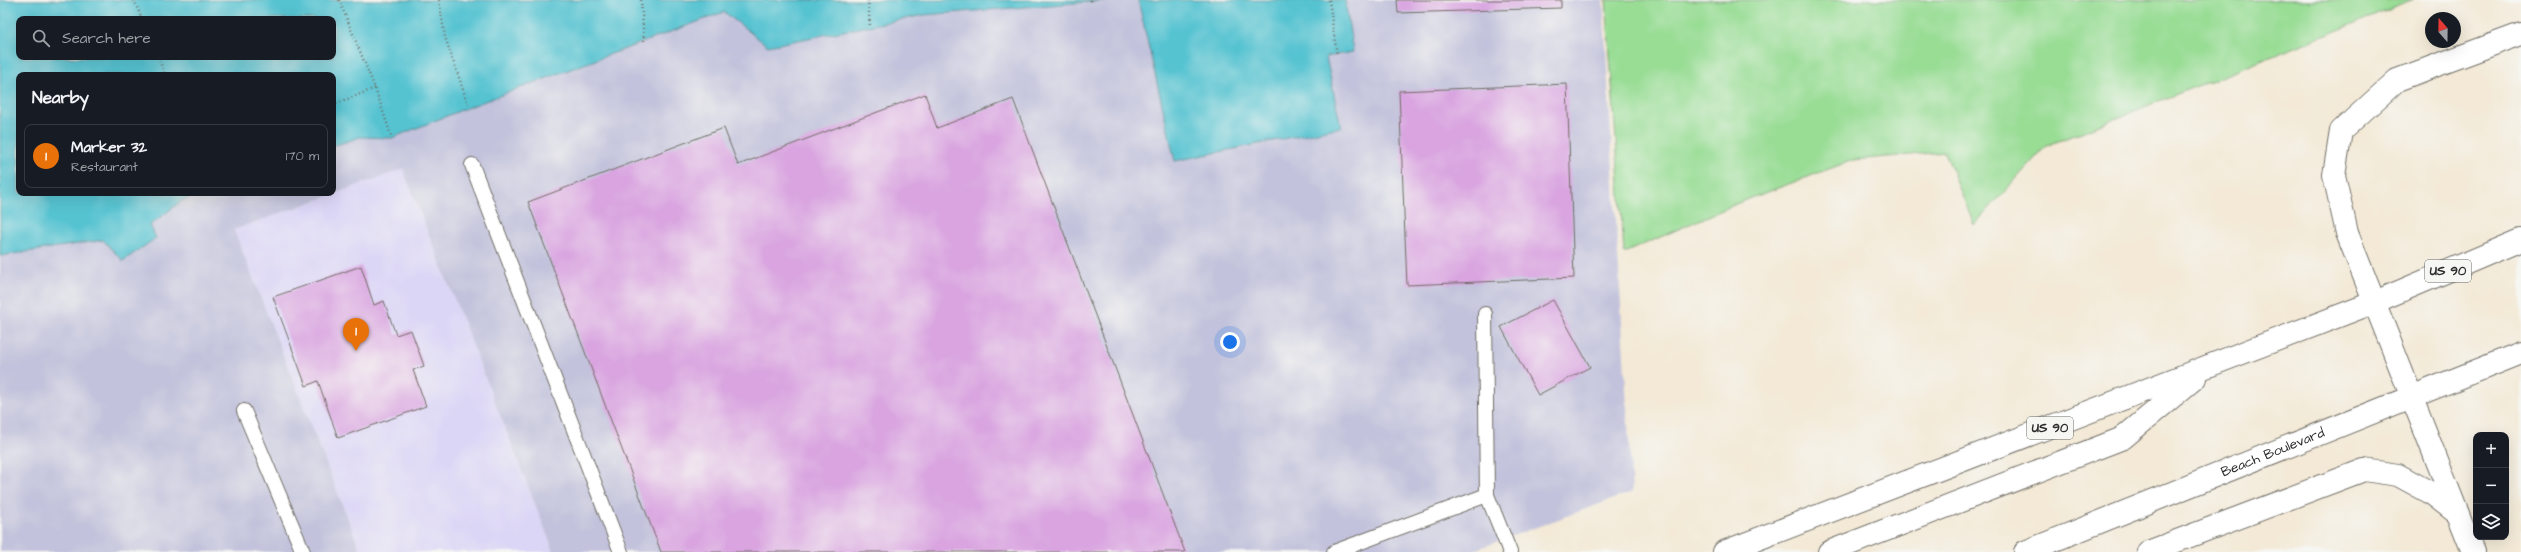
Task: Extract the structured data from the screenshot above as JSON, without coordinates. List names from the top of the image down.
{
  "streets": {
    "main road": ["US 90", "Beach Boulevard"]
  },
  "north": "top",
  "page": {
    "search": "Search here",
    "heading": "Nearby",
    "list": [
      {
        "mark": "1",
        "name": "Marker 32",
        "note": "Restaurant",
        "value": "170 m"
      }
    ],
    "pins": "1",
    "map_buttons": ["+", "−"]
  }
}
